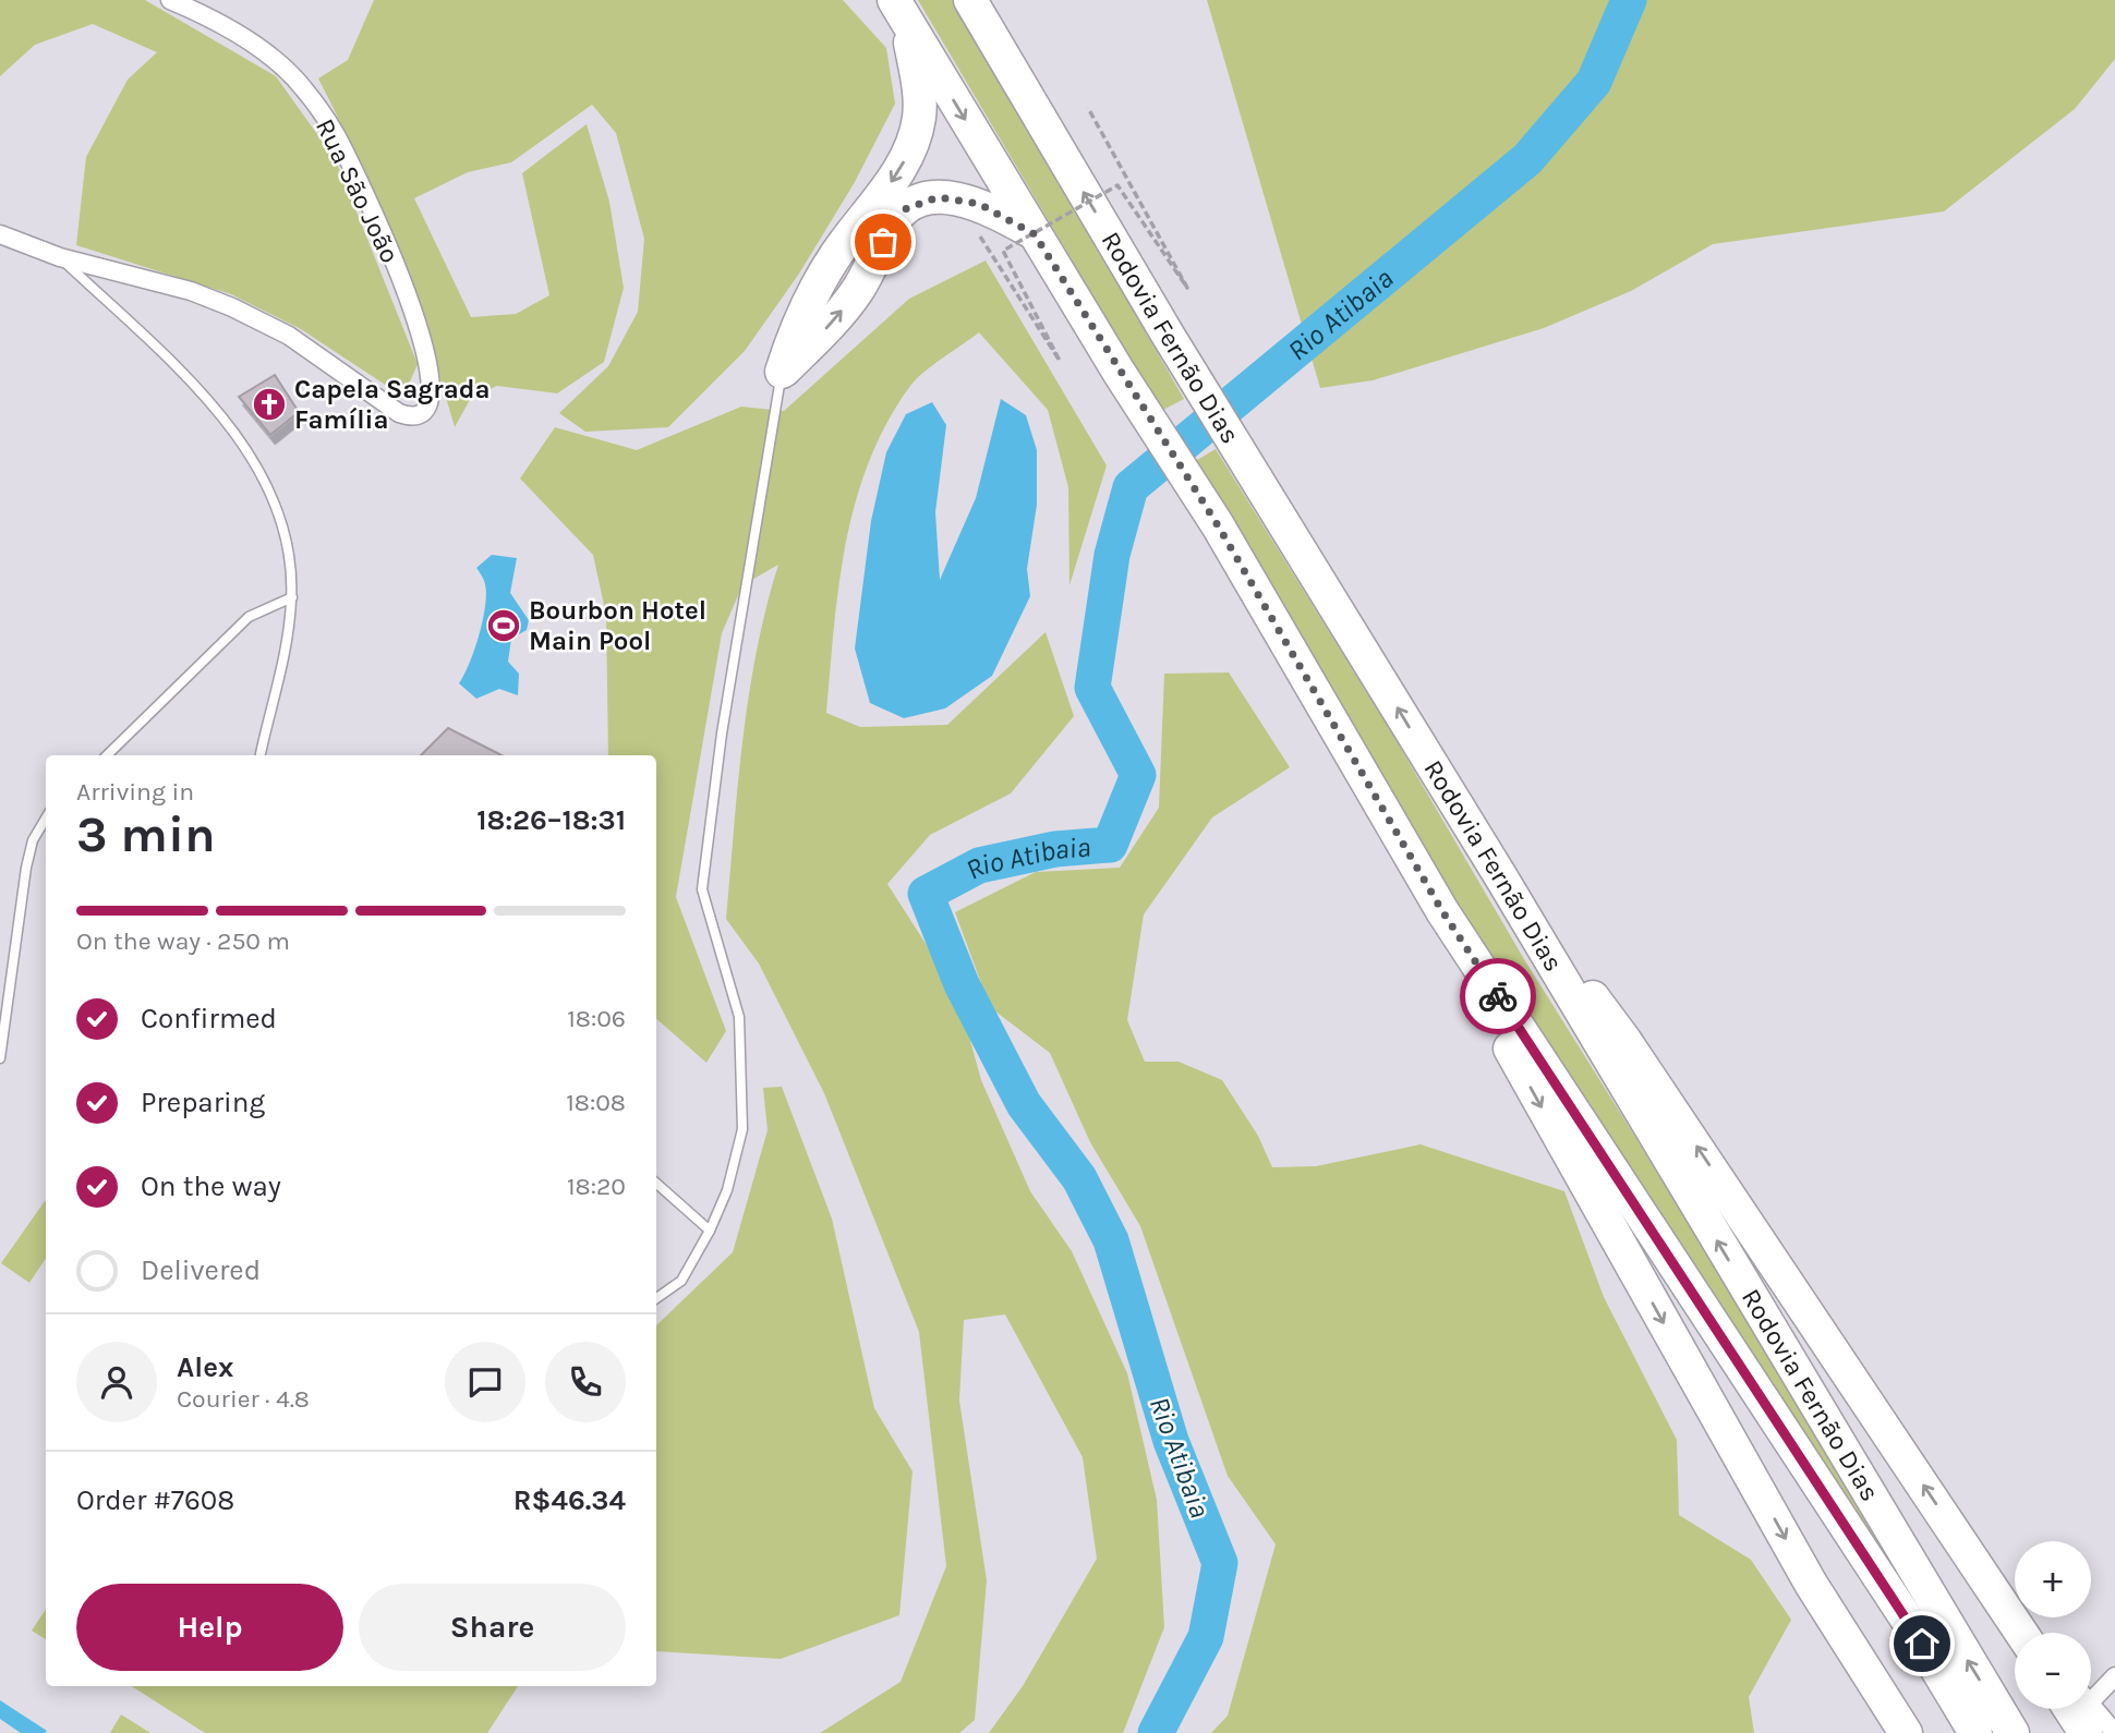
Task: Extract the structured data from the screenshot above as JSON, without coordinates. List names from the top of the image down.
{
  "streets": {
    "highway": ["Rodovia Fernão Dias"],
    "street": ["Rua São João"]
  },
  "water": ["Rio Atibaia"],
  "places": {
    "church": ["Capela Sagrada Família"],
    "sports": ["Bourbon Hotel Main Pool"]
  },
  "page": {
    "heading": ["3 min", "Arriving in", "18:26–18:31"],
    "panel": [
      "Alex",
      "Courier · 4.8",
      "Order #7608",
      "R$46.34"
    ],
    "bar": "On the way · 250 m",
    "list": [
      ["Confirmed", "18:06"],
      ["Preparing", "18:08"],
      ["On the way", "18:20"],
      "Delivered"
    ],
    "map_buttons": ["+", "−"],
    "buttons": ["Help", "Share"]
  }
}
